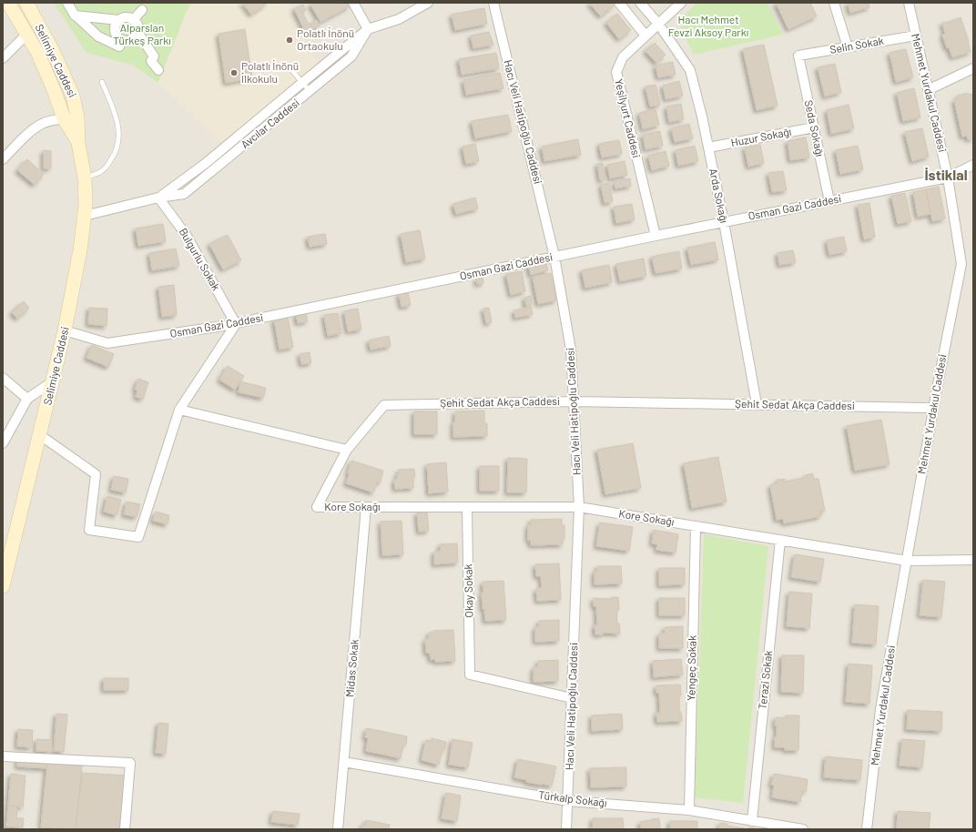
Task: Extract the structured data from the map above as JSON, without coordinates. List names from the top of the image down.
{
  "streets": {
    "street": [
      "Selin Sokak",
      "Selimiye Caddesi",
      "Mehmet Yurdakul Caddesi",
      "Yeşilyurt Caddesi",
      "Hacı Veli Hatipoğlu Caddesi",
      "Avcılar Caddesi",
      "Seda Sokağı",
      "Huzur Sokağı",
      "Arda Sokağı",
      "Osman Gazi Caddesi",
      "Bulgurlu Sokak",
      "Şehit Sedat Akça Caddesi",
      "Kore Sokağı",
      "Okay Sokak",
      "Midas Sokak",
      "Yengeç Sokak",
      "Terazi Sokak",
      "Türkalp Sokağı"
    ]
  },
  "crossings": [
    ["Selin Sokak", "Mehmet Yurdakul Caddesi"],
    ["Selin Sokak", "Seda Sokağı"],
    ["Selimiye Caddesi", "Avcılar Caddesi"],
    ["Selimiye Caddesi", "Osman Gazi Caddesi"],
    ["Mehmet Yurdakul Caddesi", "Osman Gazi Caddesi"],
    ["Mehmet Yurdakul Caddesi", "Şehit Sedat Akça Caddesi"],
    ["Mehmet Yurdakul Caddesi", "Kore Sokağı"],
    ["Yeşilyurt Caddesi", "Arda Sokağı"],
    ["Yeşilyurt Caddesi", "Osman Gazi Caddesi"],
    ["Hacı Veli Hatipoğlu Caddesi", "Osman Gazi Caddesi"],
    ["Hacı Veli Hatipoğlu Caddesi", "Şehit Sedat Akça Caddesi"],
    ["Hacı Veli Hatipoğlu Caddesi", "Kore Sokağı"],
    ["Hacı Veli Hatipoğlu Caddesi", "Okay Sokak"],
    ["Hacı Veli Hatipoğlu Caddesi", "Türkalp Sokağı"],
    ["Avcılar Caddesi", "Bulgurlu Sokak"],
    ["Seda Sokağı", "Huzur Sokağı"],
    ["Seda Sokağı", "Osman Gazi Caddesi"],
    ["Huzur Sokağı", "Arda Sokağı"],
    ["Arda Sokağı", "Osman Gazi Caddesi"],
    ["Arda Sokağı", "Şehit Sedat Akça Caddesi"],
    ["Osman Gazi Caddesi", "Bulgurlu Sokak"],
    ["Şehit Sedat Akça Caddesi", "Kore Sokağı"],
    ["Kore Sokağı", "Okay Sokak"],
    ["Kore Sokağı", "Midas Sokak"],
    ["Kore Sokağı", "Yengeç Sokak"],
    ["Kore Sokağı", "Terazi Sokak"],
    ["Midas Sokak", "Türkalp Sokağı"],
    ["Yengeç Sokak", "Türkalp Sokağı"],
    ["Terazi Sokak", "Türkalp Sokağı"]
  ],
  "districts": ["İstiklal"],
  "parks": ["Hacı Mehmet Fevzi Aksoy Parkı", "Alparslan Türkeş Parkı"],
  "places": ["Polatlı İnönü Ortaokulu", "Polatlı İnönü İlkokulu"]
}
